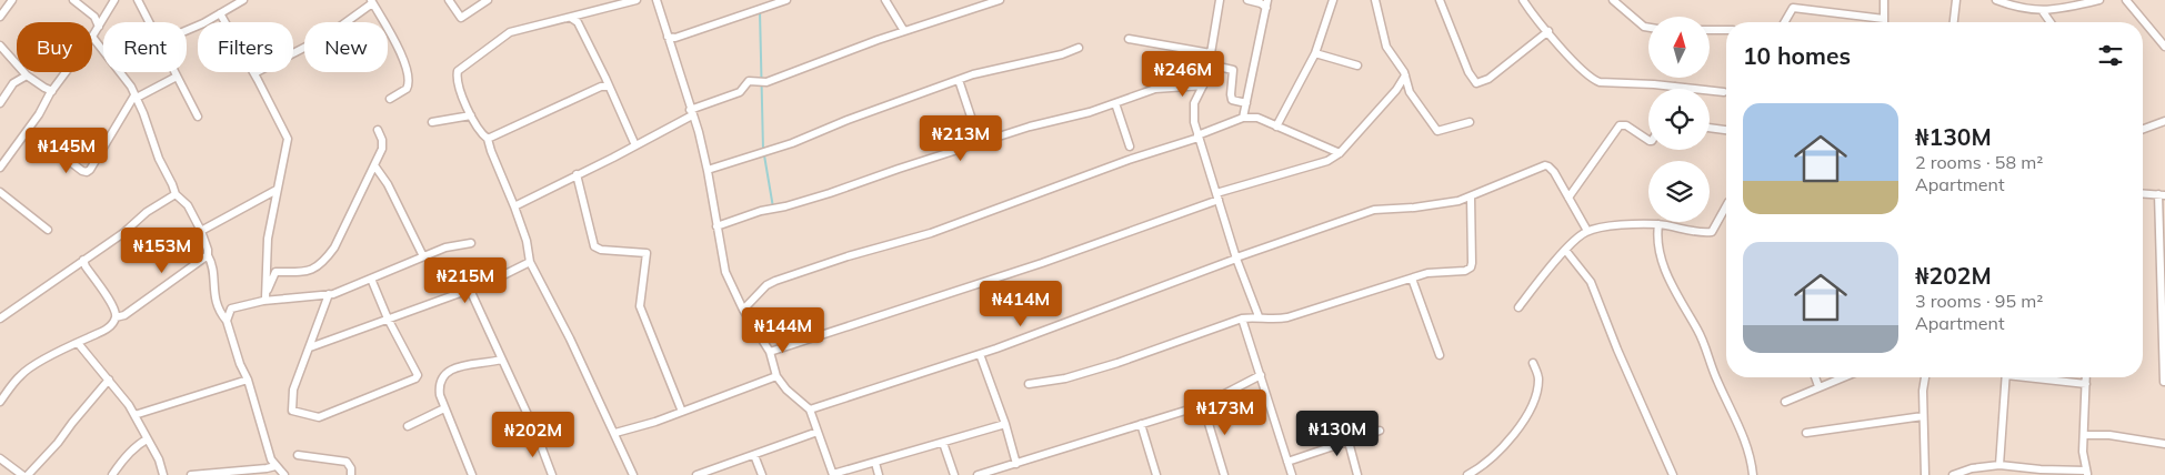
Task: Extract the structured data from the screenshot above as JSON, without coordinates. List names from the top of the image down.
{
  "north": "top",
  "page": {
    "chip": [
      "Buy",
      "Rent",
      "Filters",
      "New"
    ],
    "heading": "10 homes",
    "price": [
      "₦246M",
      "₦213M",
      "₦145M",
      "₦153M",
      "₦215M",
      "₦414M",
      "₦144M",
      "₦173M",
      "₦130M",
      "₦202M"
    ],
    "list": [
      {
        "name": "₦130M",
        "note": "2 rooms · 58 m² · Apartment"
      },
      {
        "name": "₦202M",
        "note": "3 rooms · 95 m² · Apartment"
      }
    ]
  }
}
